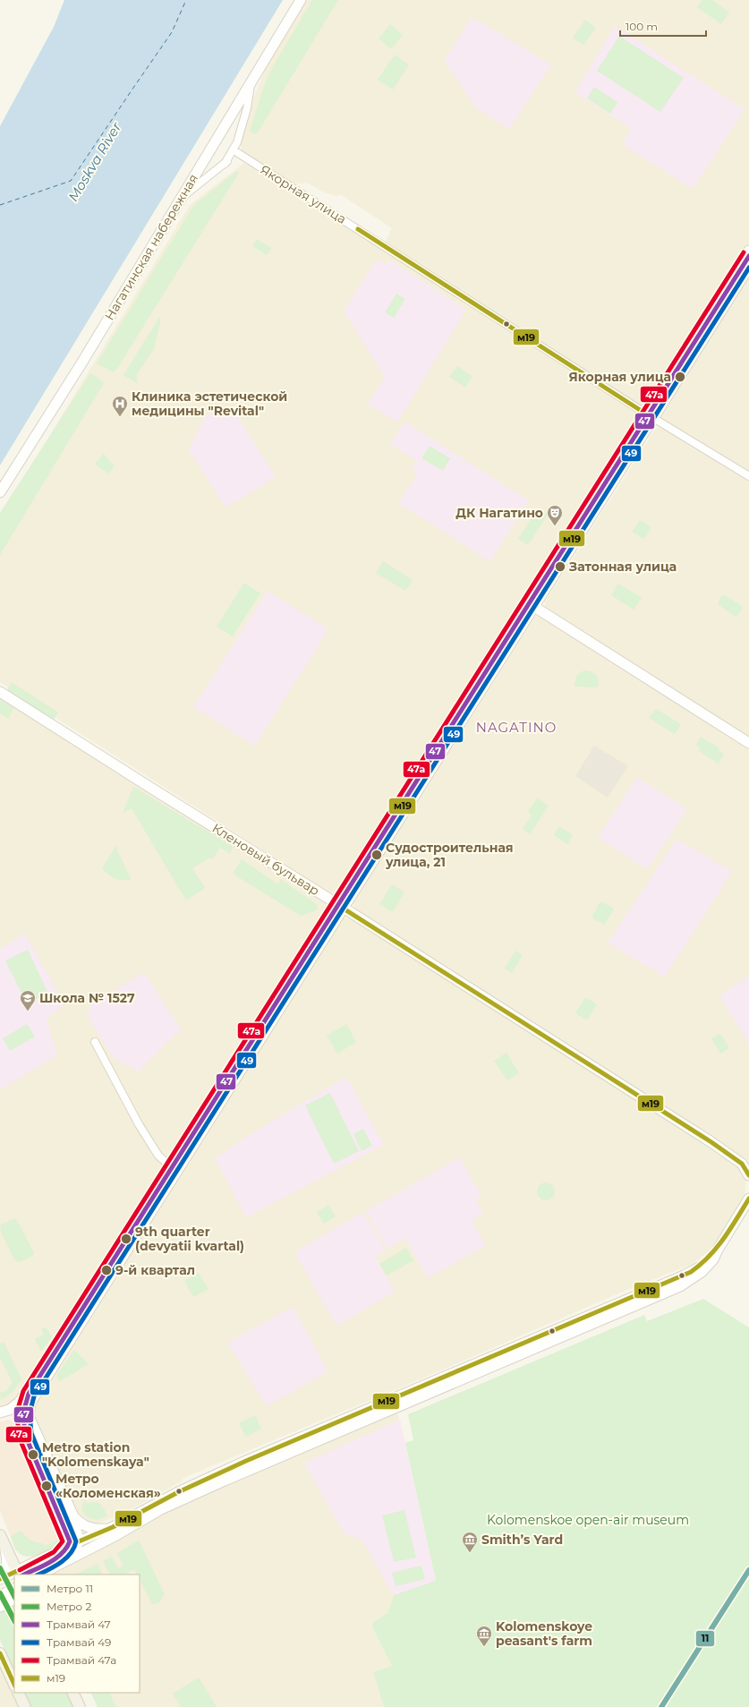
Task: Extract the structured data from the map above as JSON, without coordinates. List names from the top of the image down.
{
  "streets": {
    "street": ["Якорная улица", "Нагатинская набережная", "Кленовый бульвар"]
  },
  "districts": ["NAGATINO"],
  "water": ["Moskva River"],
  "parks": ["Kolomenskoe open-air museum"],
  "places": {
    "other": [
      "Якорная улица",
      "Затонная улица",
      "Судостроительная улица, 21",
      "9th quarter (devyatii kvartal)",
      "9-й квартал",
      "Metro station \"Kolomenskaya\"",
      "Метро «Коломенская»"
    ],
    "hospital": ["Клиника эстетической медицины \"Revital\""],
    "theatre": ["ДК Нагатино"],
    "school or university": ["Школа № 1527"],
    "museum": ["Smith’s Yard", "Kolomenskoye peasant's farm"]
  },
  "lines": [
    "transit line м19",
    "tram line 47а",
    "tram line 47",
    "tram line 49",
    "metro line 2",
    "metro line 11"
  ],
  "legend": [
    "Метро 11",
    "Метро 2",
    "Трамвай 47",
    "Трамвай 49",
    "Трамвай 47а",
    "м19"
  ],
  "scale_bar": "100 m"
}
